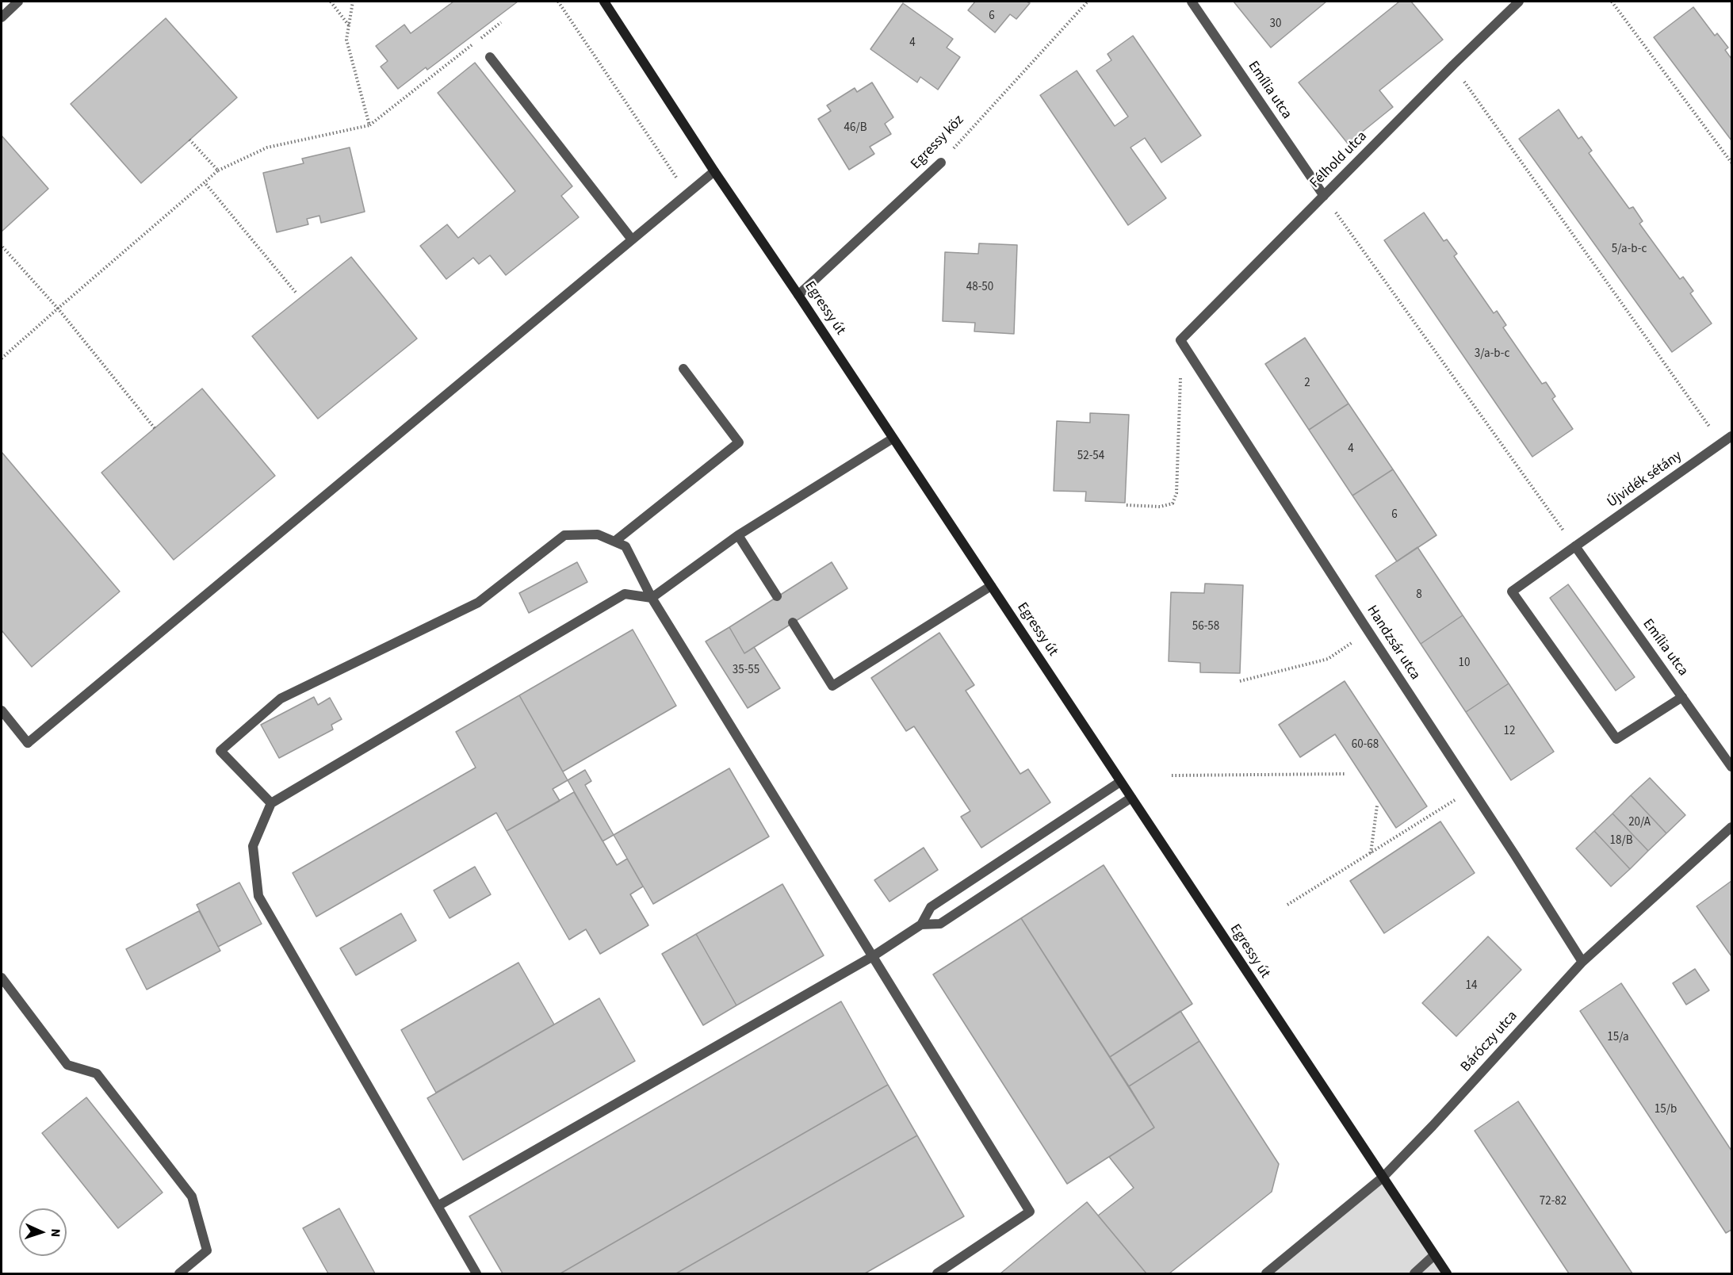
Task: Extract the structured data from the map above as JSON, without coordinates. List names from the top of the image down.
{
  "streets": {
    "street": [
      "Emília utca",
      "Egressy köz",
      "Félhold utca",
      "Egressy út",
      "Újvidék sétány",
      "Handzsár utca",
      "Báróczy utca"
    ]
  },
  "crossings": [
    ["Emília utca", "Félhold utca"],
    ["Emília utca", "Újvidék sétány"],
    ["Egressy köz", "Egressy út"],
    ["Félhold utca", "Handzsár utca"],
    ["Egressy út", "Báróczy utca"],
    ["Handzsár utca", "Báróczy utca"]
  ],
  "house_numbers": [
    "6",
    "30",
    "4",
    "46/B",
    "5/a-b-c",
    "48-50",
    "3/a-b-c",
    "2",
    "4",
    "52-54",
    "6",
    "8",
    "56-58",
    "10",
    "35-55",
    "12",
    "60-68",
    "20/A",
    "18/B",
    "14",
    "15/a",
    "15/b",
    "72-82"
  ],
  "north": "right"
}
